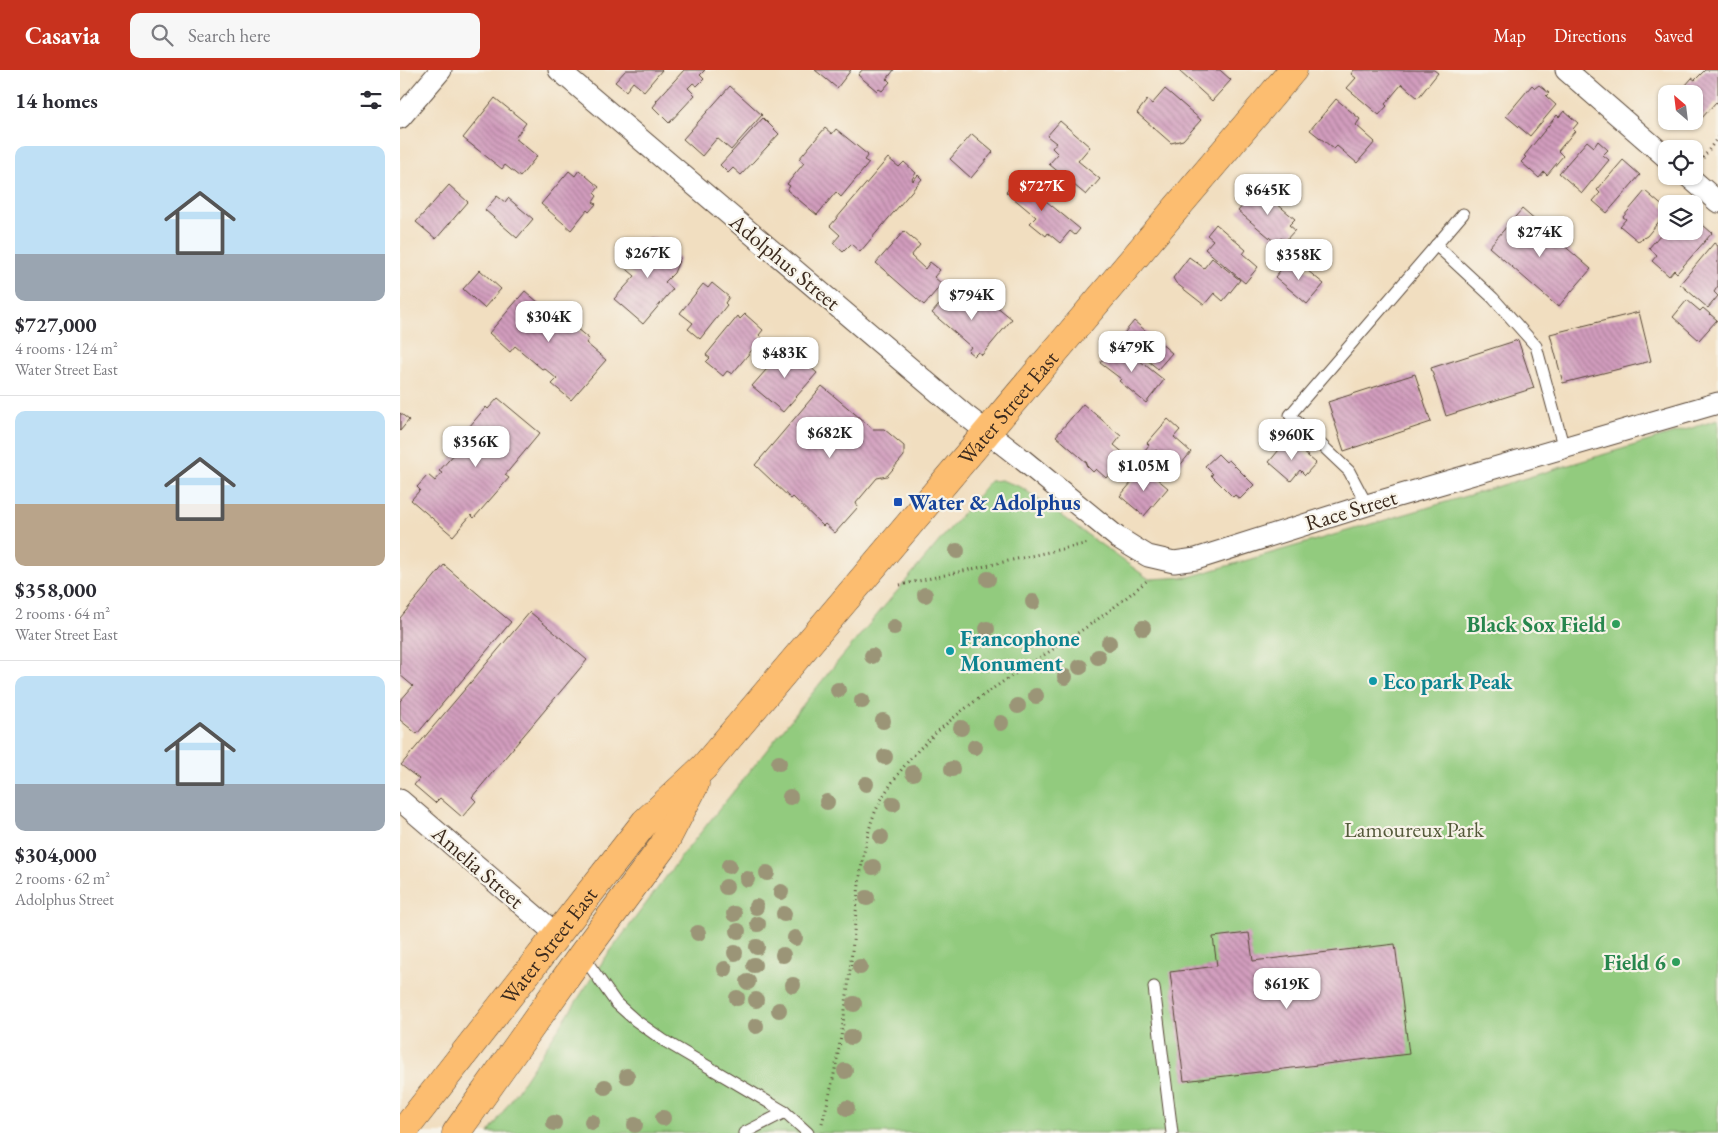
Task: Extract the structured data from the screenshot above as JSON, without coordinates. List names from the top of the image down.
{
  "streets": {
    "main road": ["Water Street East"],
    "street": ["Adolphus Street", "Race Street", "Amelia Street"]
  },
  "crossings": [
    ["Adolphus Street", "Water Street East"],
    ["Adolphus Street", "Race Street"],
    ["Water Street East", "Amelia Street"]
  ],
  "parks": ["Lamoureux Park"],
  "places": {
    "transit": ["Water & Adolphus"],
    "other": [
      "Black Sox Field",
      "Francophone Monument",
      "Eco park Peak",
      "Field 6"
    ]
  },
  "north": "top left",
  "page": {
    "header": "Casavia",
    "search": "Search here",
    "nav": ["Map", "Directions", "Saved"],
    "heading": "14 homes",
    "list": [
      {
        "name": "$727,000",
        "note": "4 rooms · 124 m² · Water Street East"
      },
      {
        "name": "$358,000",
        "note": "2 rooms · 64 m² · Water Street East"
      },
      {
        "name": "$304,000",
        "note": "2 rooms · 62 m² · Adolphus Street"
      }
    ],
    "price": [
      "$727K",
      "$645K",
      "$274K",
      "$267K",
      "$358K",
      "$794K",
      "$304K",
      "$479K",
      "$483K",
      "$682K",
      "$960K",
      "$356K",
      "$1.05M",
      "$619K"
    ]
  }
}
